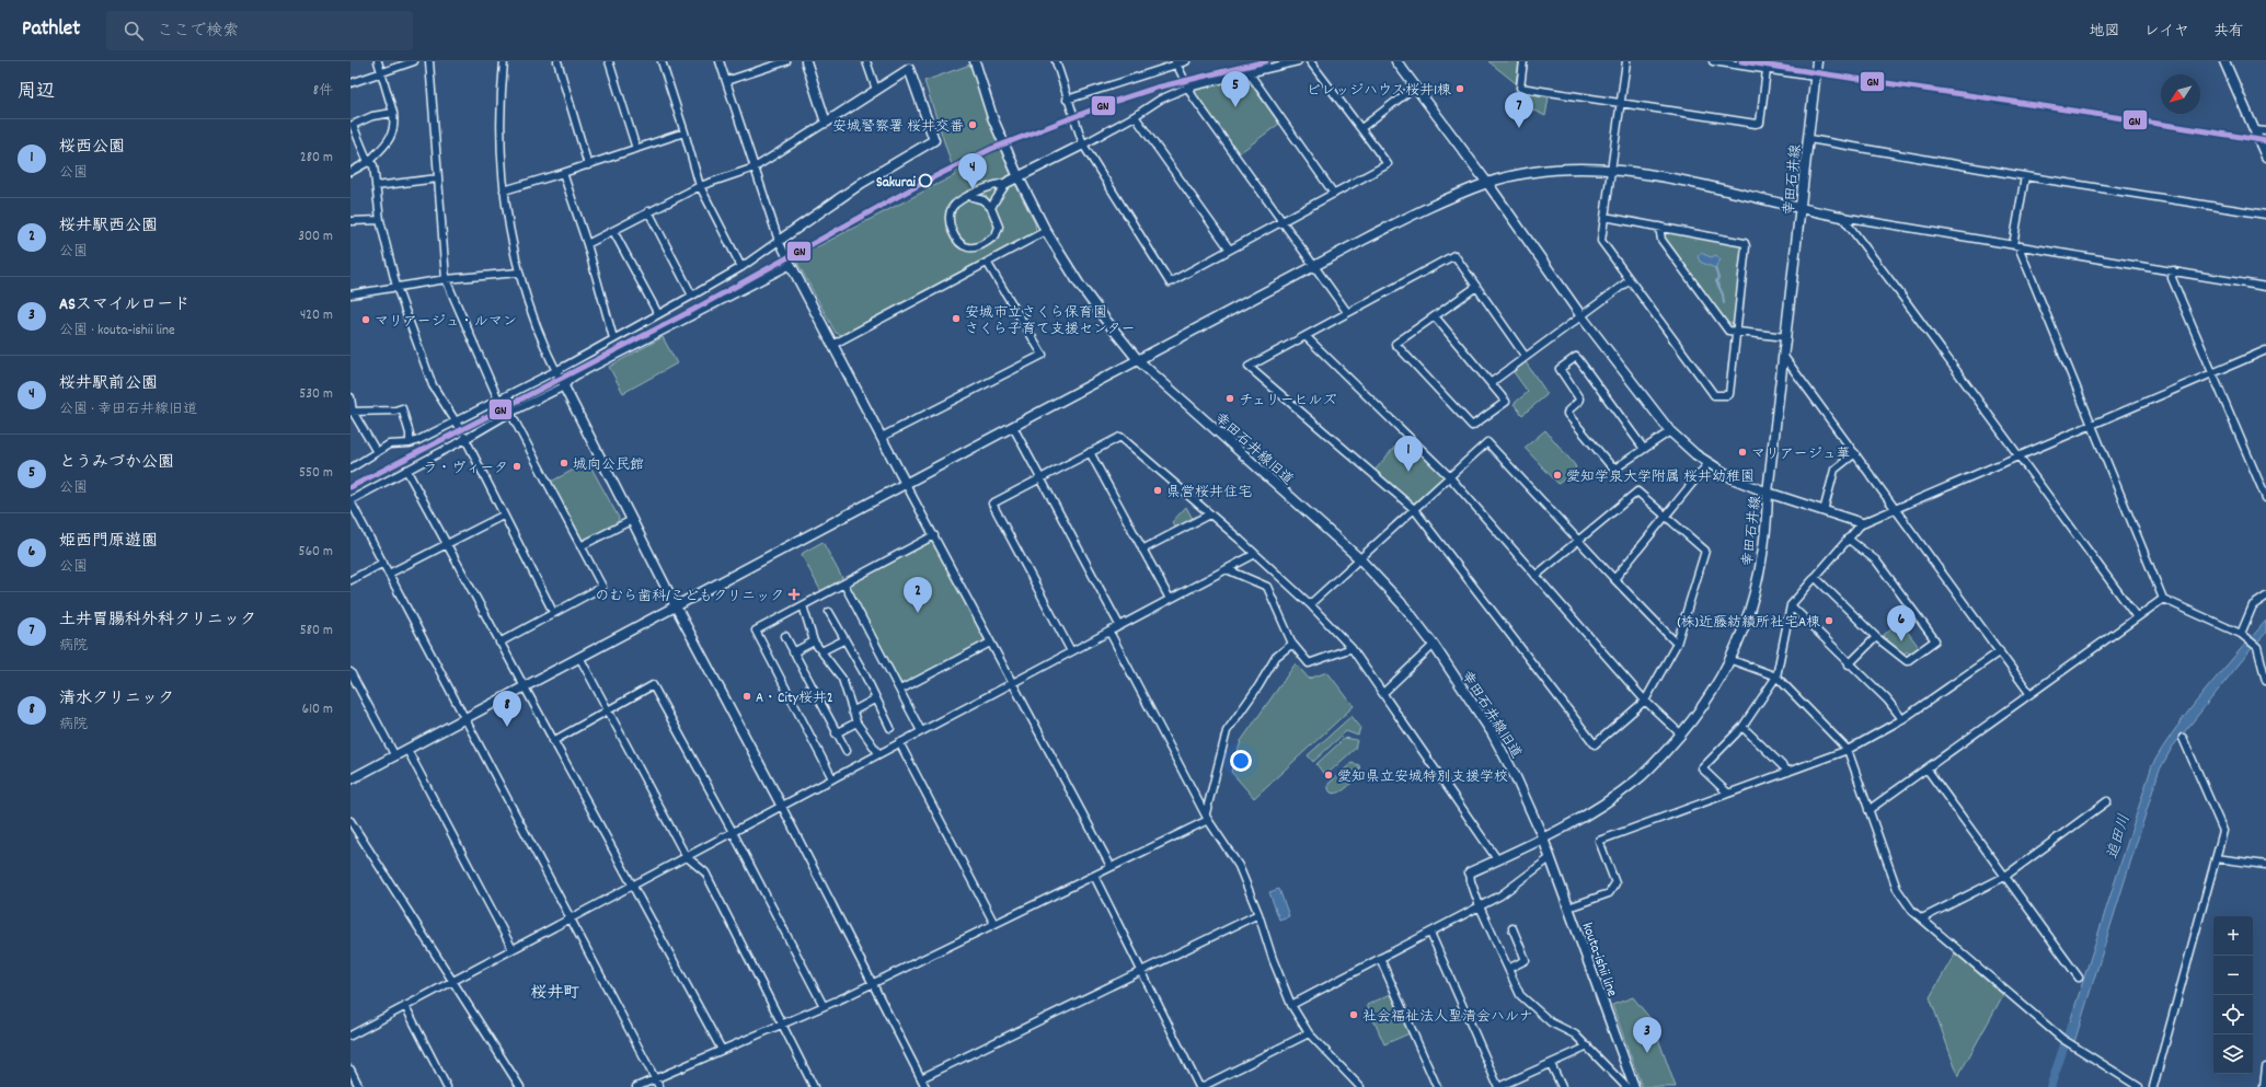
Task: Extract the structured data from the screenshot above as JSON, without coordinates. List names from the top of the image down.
{
  "streets": {
    "street": ["幸田石井線", "幸田石井線旧道", "kouta-ishii line"]
  },
  "crossings": [
    ["幸田石井線", "幸田石井線旧道"],
    ["幸田石井線", "kouta-ishii line"],
    ["幸田石井線旧道", "kouta-ishii line"]
  ],
  "districts": ["桜井町"],
  "water": ["追田川"],
  "places": {
    "other": [
      "ビレッジハウス桜井1棟",
      "安城警察署 桜井交番",
      "Sakurai",
      "安城市立さくら保育園 さくら子育て支援センター",
      "マリアージュ・ルマン",
      "チェリーヒルズ",
      "マリアージュ華",
      "城向公民館",
      "ラ・ヴィータ",
      "愛知学泉大学附属 桜井幼稚園",
      "県営桜井住宅",
      "(株)近藤紡績所社宅A棟",
      "A・City桜井2",
      "愛知県立安城特別支援学校",
      "社会福祉法人聖清会ハルナ"
    ],
    "health": ["のむら歯科/こどもクリニック"]
  },
  "lines": ["transit line GN"],
  "north": "bottom left",
  "page": {
    "header": "Pathlet",
    "search": "ここで検索",
    "nav": ["地図", "レイヤ", "共有"],
    "heading": ["周辺", "8件"],
    "pins": [
      "5",
      "7",
      "4",
      "1",
      "2",
      "6",
      "8",
      "3"
    ],
    "list": [
      {
        "mark": "1",
        "name": "桜西公園",
        "note": "公園",
        "value": "280 m"
      },
      {
        "mark": "2",
        "name": "桜井駅西公園",
        "note": "公園",
        "value": "300 m"
      },
      {
        "mark": "3",
        "name": "ASスマイルロード",
        "note": "公園 · kouta-ishii line",
        "value": "420 m"
      },
      {
        "mark": "4",
        "name": "桜井駅前公園",
        "note": "公園 · 幸田石井線旧道",
        "value": "530 m"
      },
      {
        "mark": "5",
        "name": "とうみづか公園",
        "note": "公園",
        "value": "550 m"
      },
      {
        "mark": "6",
        "name": "姫西門原遊園",
        "note": "公園",
        "value": "560 m"
      },
      {
        "mark": "7",
        "name": "土井胃腸科外科クリニック",
        "note": "病院",
        "value": "580 m"
      },
      {
        "mark": "8",
        "name": "清水クリニック",
        "note": "病院",
        "value": "610 m"
      }
    ],
    "map_buttons": ["+", "−"]
  }
}
